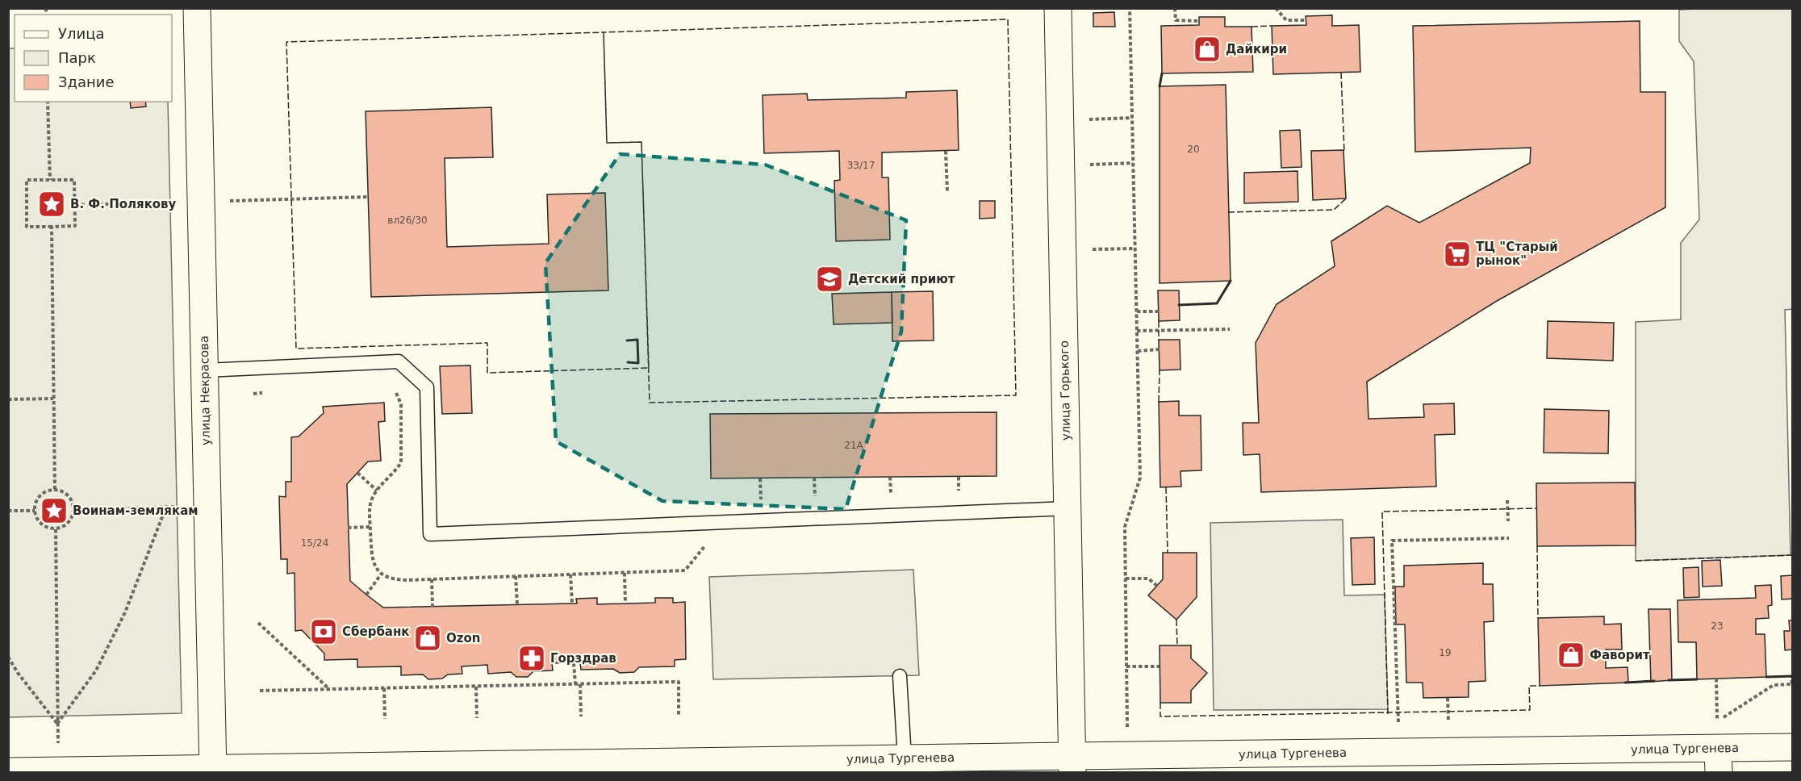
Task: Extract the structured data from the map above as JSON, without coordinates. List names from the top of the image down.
{
  "streets": {
    "street": ["улица Некрасова", "улица Горького", "улица Тургенева"]
  },
  "crossings": [
    ["улица Некрасова", "улица Тургенева"],
    ["улица Горького", "улица Тургенева"]
  ],
  "places": {
    "shop": ["Дайкири", "Ozon", "Фаворит"],
    "place": ["В. Ф. Полякову", "Воинам-землякам"],
    "supermarket": ["ТЦ \"Старый рынок\""],
    "school or university": ["Детский приют"],
    "bank": ["Сбербанк"],
    "pharmacy": ["Горздрав"]
  },
  "house_numbers": [
    "20",
    "33/17",
    "вл26/30",
    "21А",
    "15/24",
    "23",
    "19"
  ],
  "legend": ["Улица", "Парк", "Здание"]
}
